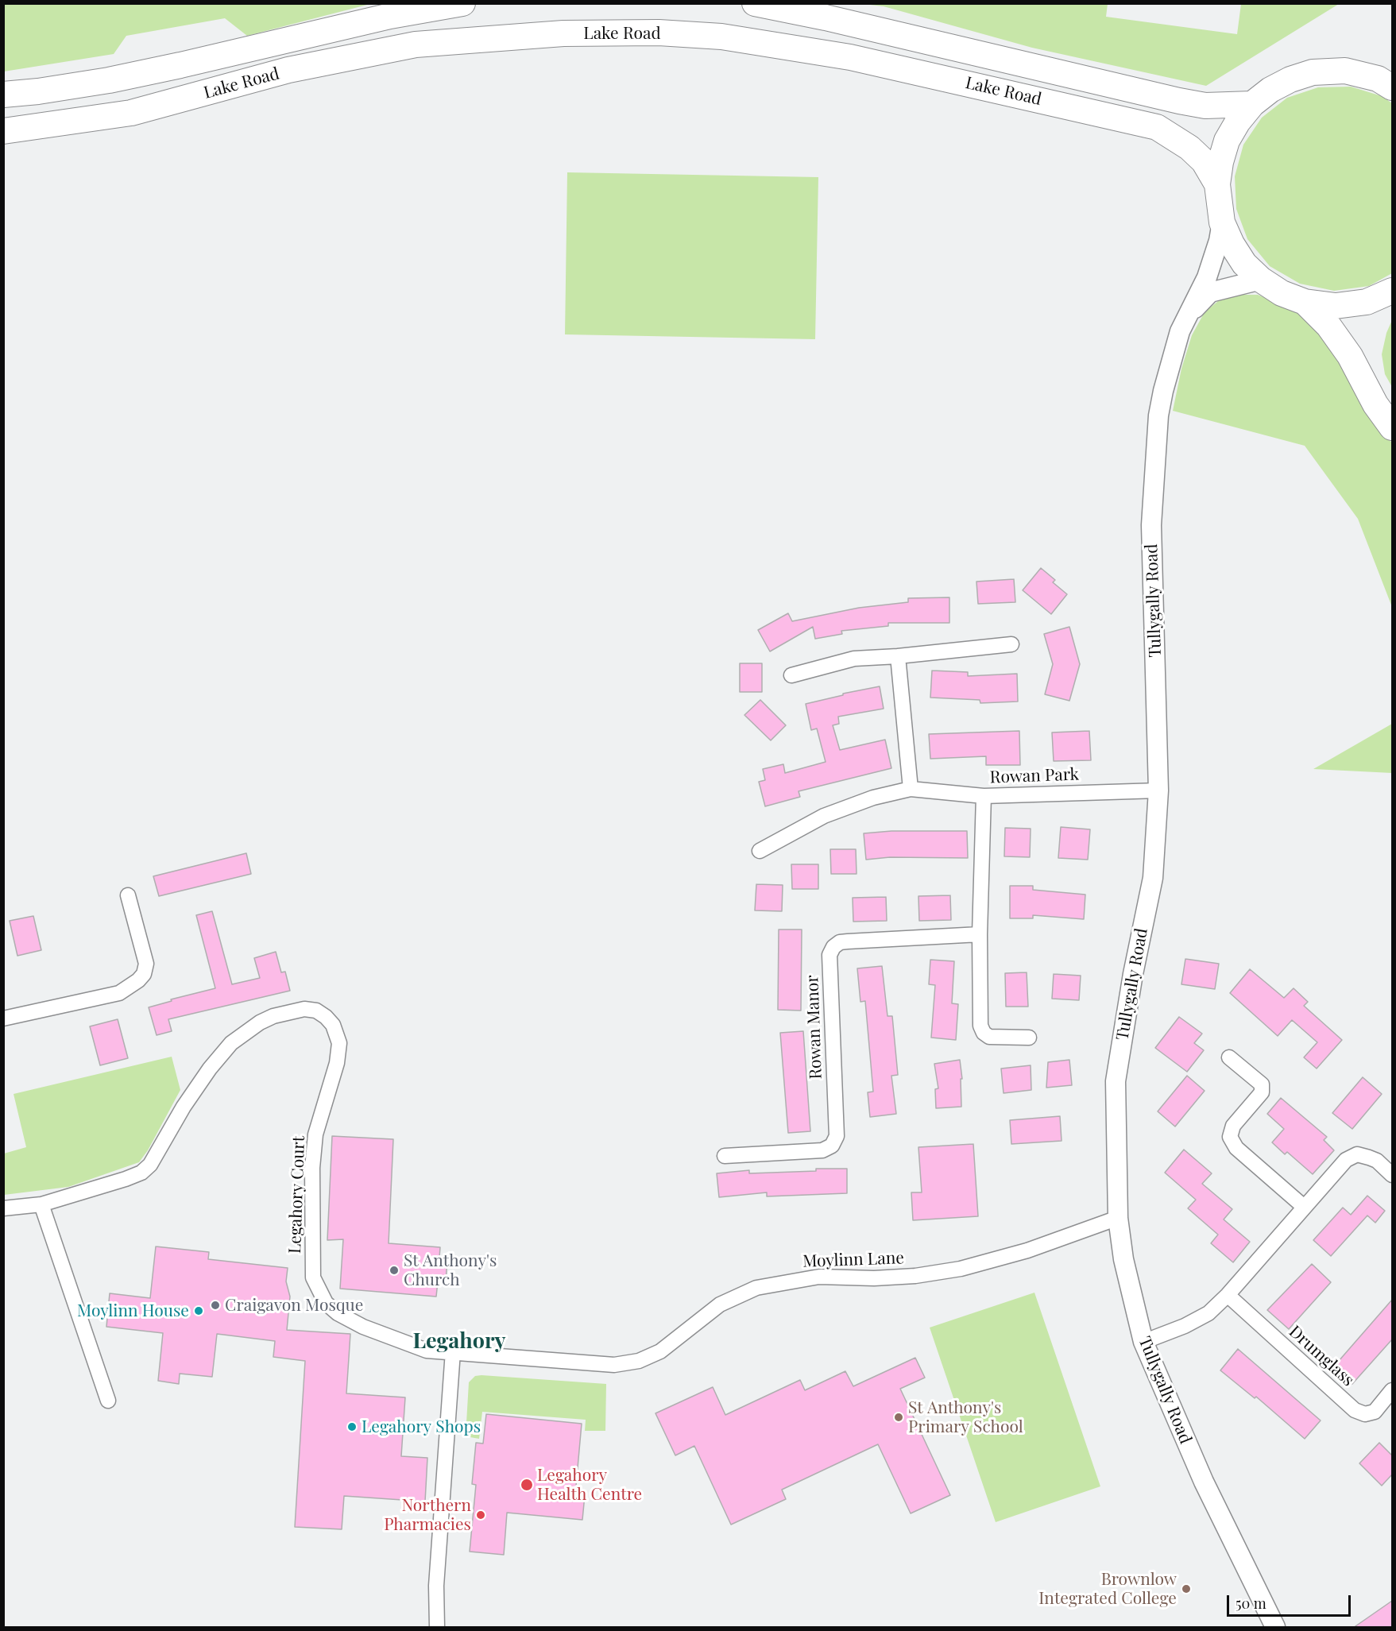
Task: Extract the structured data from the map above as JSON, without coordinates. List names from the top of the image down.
{
  "streets": {
    "highway": ["Lake Road"],
    "street": [
      "Tullygally Road",
      "Rowan Park",
      "Rowan Manor",
      "Legahory Court",
      "Moylinn Lane",
      "Drumglass"
    ]
  },
  "crossings": [
    ["Tullygally Road", "Rowan Park"],
    ["Tullygally Road", "Moylinn Lane"],
    ["Legahory Court", "Moylinn Lane"]
  ],
  "districts": ["Legahory"],
  "places": [
    "St Anthony's Church",
    "Craigavon Mosque",
    "Moylinn House",
    "St Anthony's Primary School",
    "Legahory Shops",
    "Legahory Health Centre",
    "Northern Pharmacies",
    "Brownlow Integrated College"
  ],
  "scale_bar": "50 m"
}
